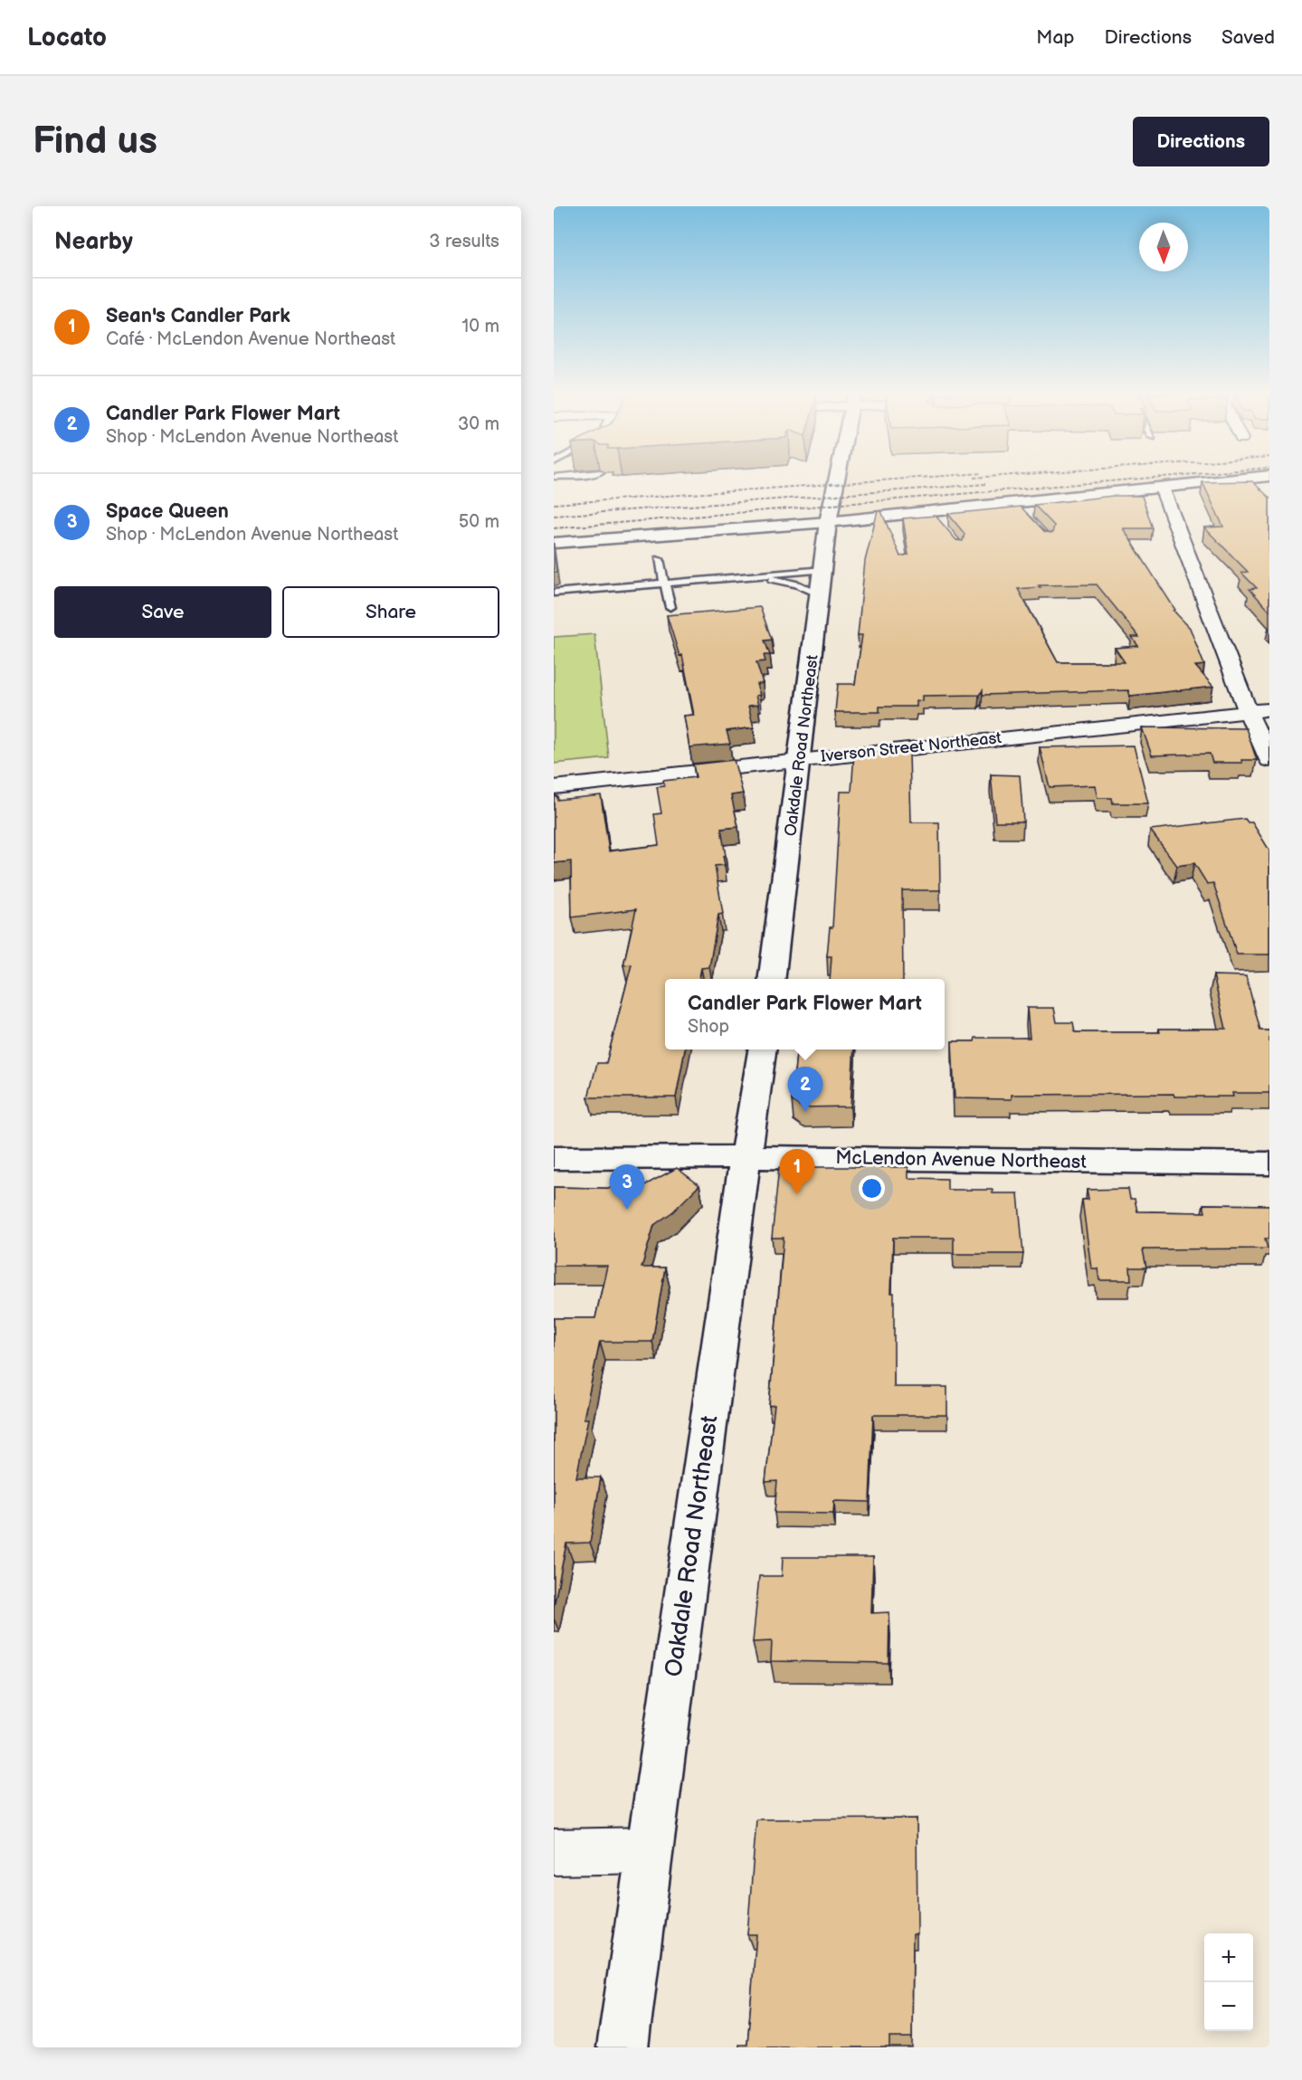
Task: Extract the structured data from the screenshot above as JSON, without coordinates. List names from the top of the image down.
{
  "streets": {
    "street": ["Oakdale Road Northeast", "Iverson Street Northeast", "McLendon Avenue Northeast"]
  },
  "crossings": [
    ["Oakdale Road Northeast", "Iverson Street Northeast"],
    ["Oakdale Road Northeast", "McLendon Avenue Northeast"]
  ],
  "north": "bottom",
  "page": {
    "header": "Locato",
    "nav": ["Map", "Directions", "Saved"],
    "buttons": [
      "Directions",
      ["Save", "Share"]
    ],
    "title": "Find us",
    "heading": ["Nearby", "3 results"],
    "list": [
      {
        "mark": "1",
        "name": "Sean's Candler Park",
        "note": "Café · McLendon Avenue Northeast",
        "value": "10 m"
      },
      {
        "mark": "2",
        "name": "Candler Park Flower Mart",
        "note": "Shop · McLendon Avenue Northeast",
        "value": "30 m"
      },
      {
        "mark": "3",
        "name": "Space Queen",
        "note": "Shop · McLendon Avenue Northeast",
        "value": "50 m"
      }
    ],
    "popup": ["Candler Park Flower Mart", "Shop"],
    "pins": ["2", "1", "3"],
    "map_buttons": ["+", "−"]
  }
}
